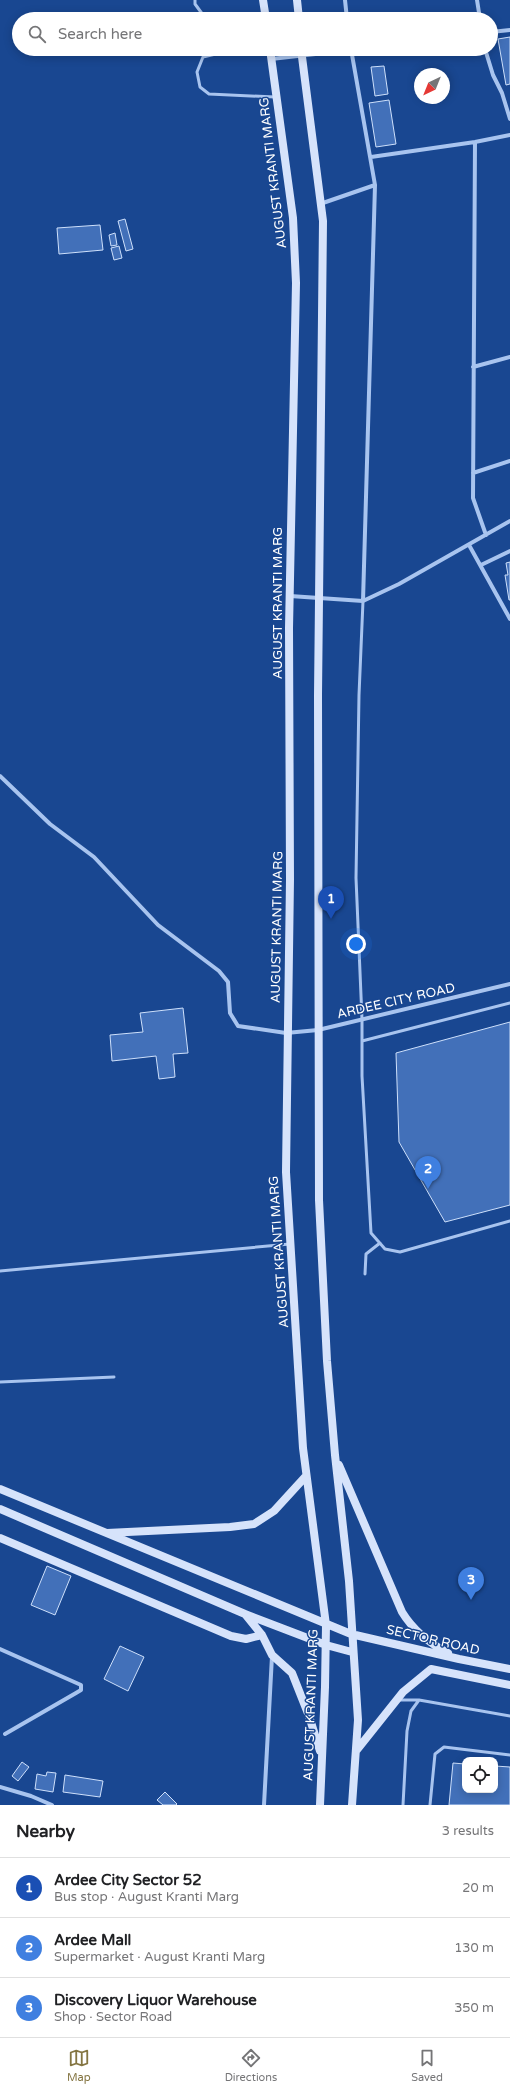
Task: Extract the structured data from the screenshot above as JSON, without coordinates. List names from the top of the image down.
{
  "streets": {
    "main road": ["AUGUST KRANTI MARG", "SECTOR ROAD"],
    "street": ["ARDEE CITY ROAD"]
  },
  "crossings": [
    ["AUGUST KRANTI MARG", "ARDEE CITY ROAD"],
    ["AUGUST KRANTI MARG", "SECTOR ROAD"]
  ],
  "north": "bottom left",
  "page": {
    "search": "Search here",
    "pins": ["1", "2", "3"],
    "heading": ["Nearby", "3 results"],
    "list": [
      {
        "mark": "1",
        "name": "Ardee City Sector 52",
        "note": "Bus stop · August Kranti Marg",
        "value": "20 m"
      },
      {
        "mark": "2",
        "name": "Ardee Mall",
        "note": "Supermarket · August Kranti Marg",
        "value": "130 m"
      },
      {
        "mark": "3",
        "name": "Discovery Liquor Warehouse",
        "note": "Shop · Sector Road",
        "value": "350 m"
      }
    ],
    "nav": ["Map", "Directions", "Saved"]
  }
}
